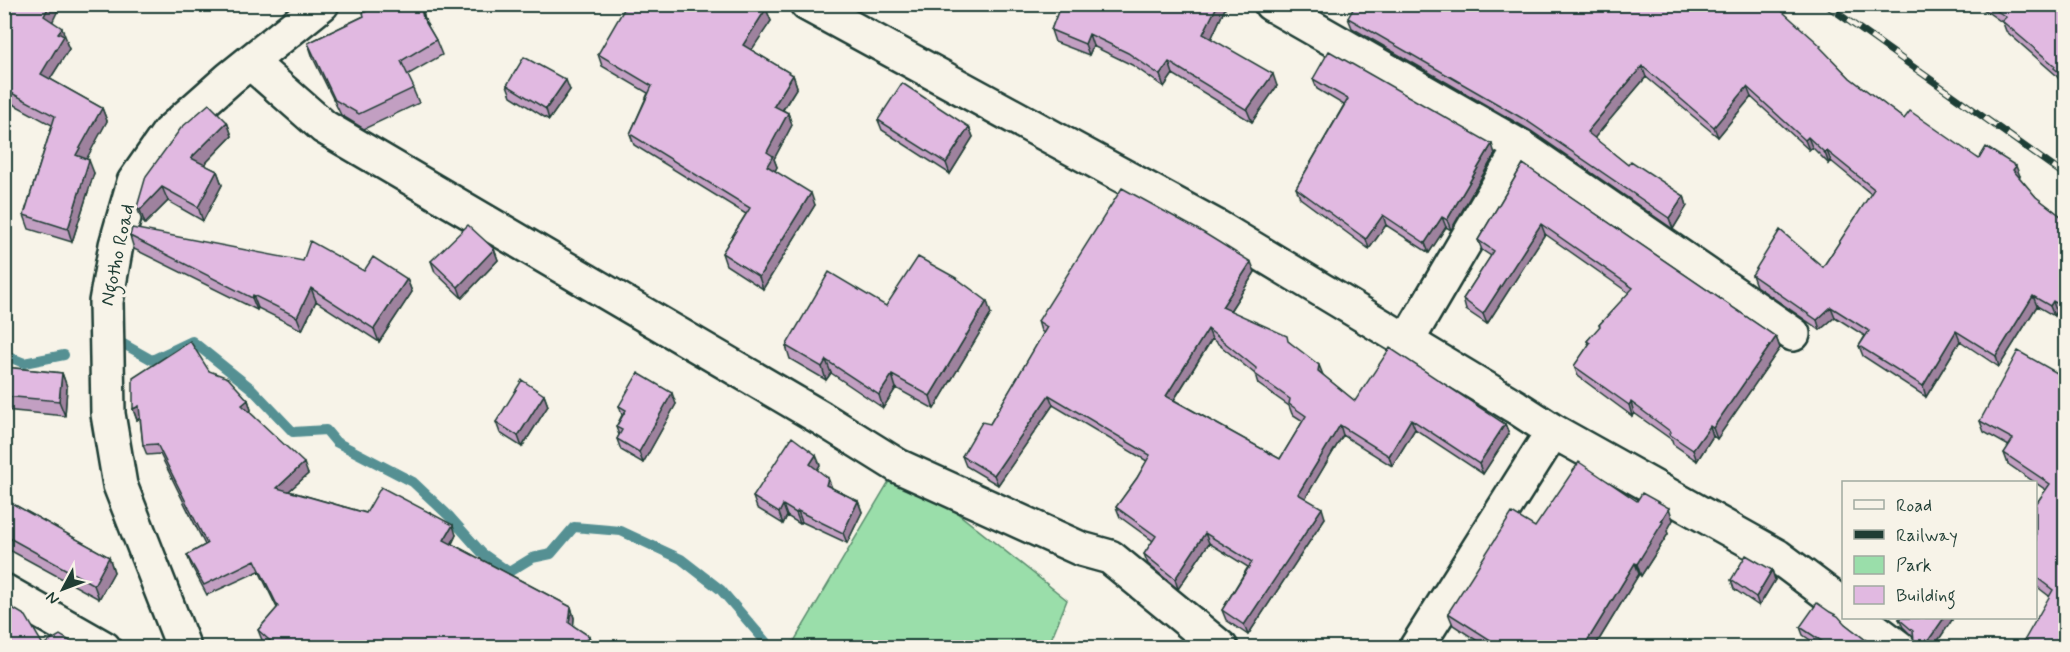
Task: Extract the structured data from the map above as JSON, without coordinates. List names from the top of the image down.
{
  "streets": {
    "street": ["Ngotho Road"]
  },
  "legend": [
    "Road",
    "Railway",
    "Park",
    "Building"
  ],
  "north": "bottom left"
}
